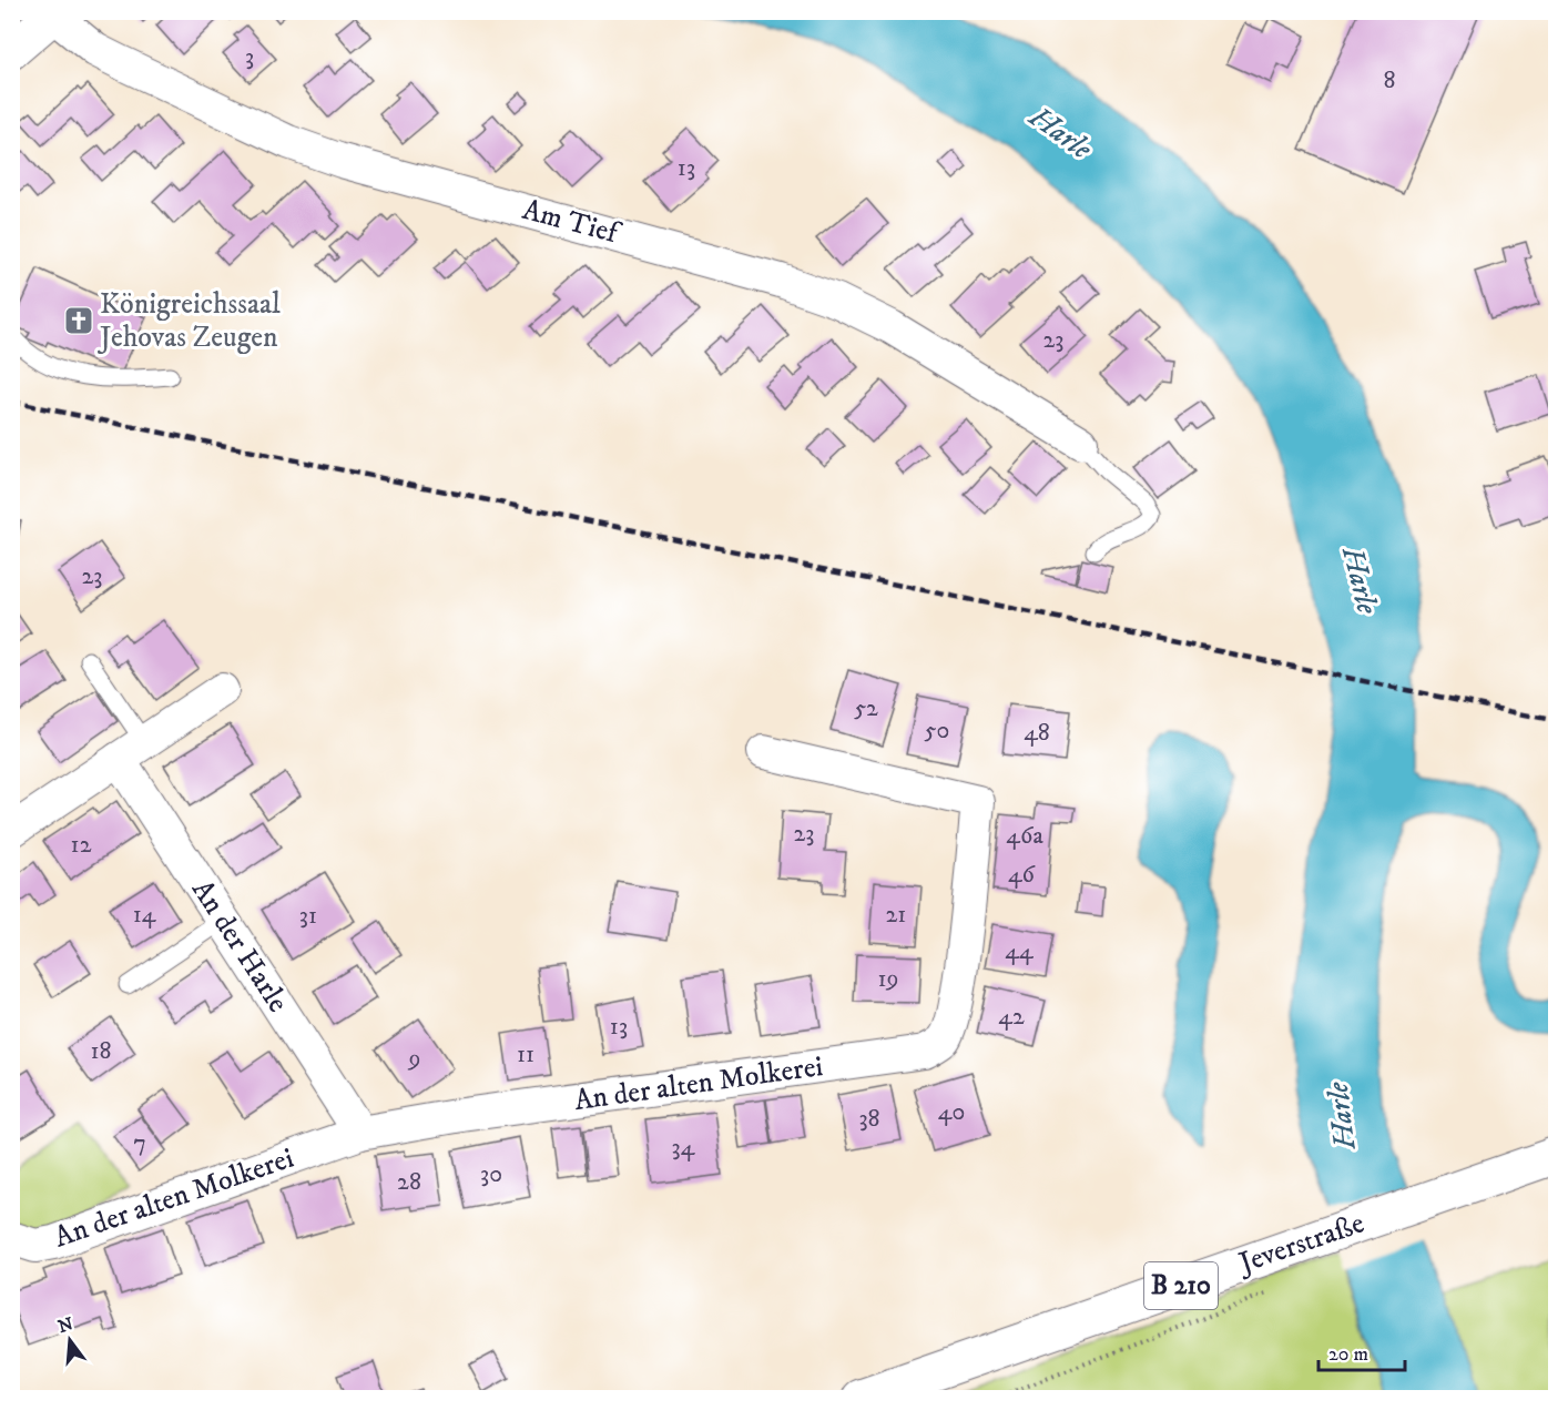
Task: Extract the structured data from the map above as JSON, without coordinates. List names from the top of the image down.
{
  "streets": {
    "main road": ["Jeverstraße", "B 210"],
    "street": ["Am Tief", "An der Harle", "An der alten Molkerei"]
  },
  "crossings": [
    ["An der Harle", "An der alten Molkerei"]
  ],
  "water": ["Harle"],
  "places": {
    "church": ["Königreichssaal Jehovas Zeugen"]
  },
  "house_numbers": [
    "3",
    "8",
    "13",
    "23",
    "23",
    "52",
    "50",
    "48",
    "23",
    "46a",
    "12",
    "46",
    "14",
    "21",
    "31",
    "44",
    "19",
    "42",
    "13",
    "18",
    "11",
    "9",
    "40",
    "38",
    "7",
    "34",
    "30",
    "28"
  ],
  "scale_bar": "20 m",
  "north": "top"
}
